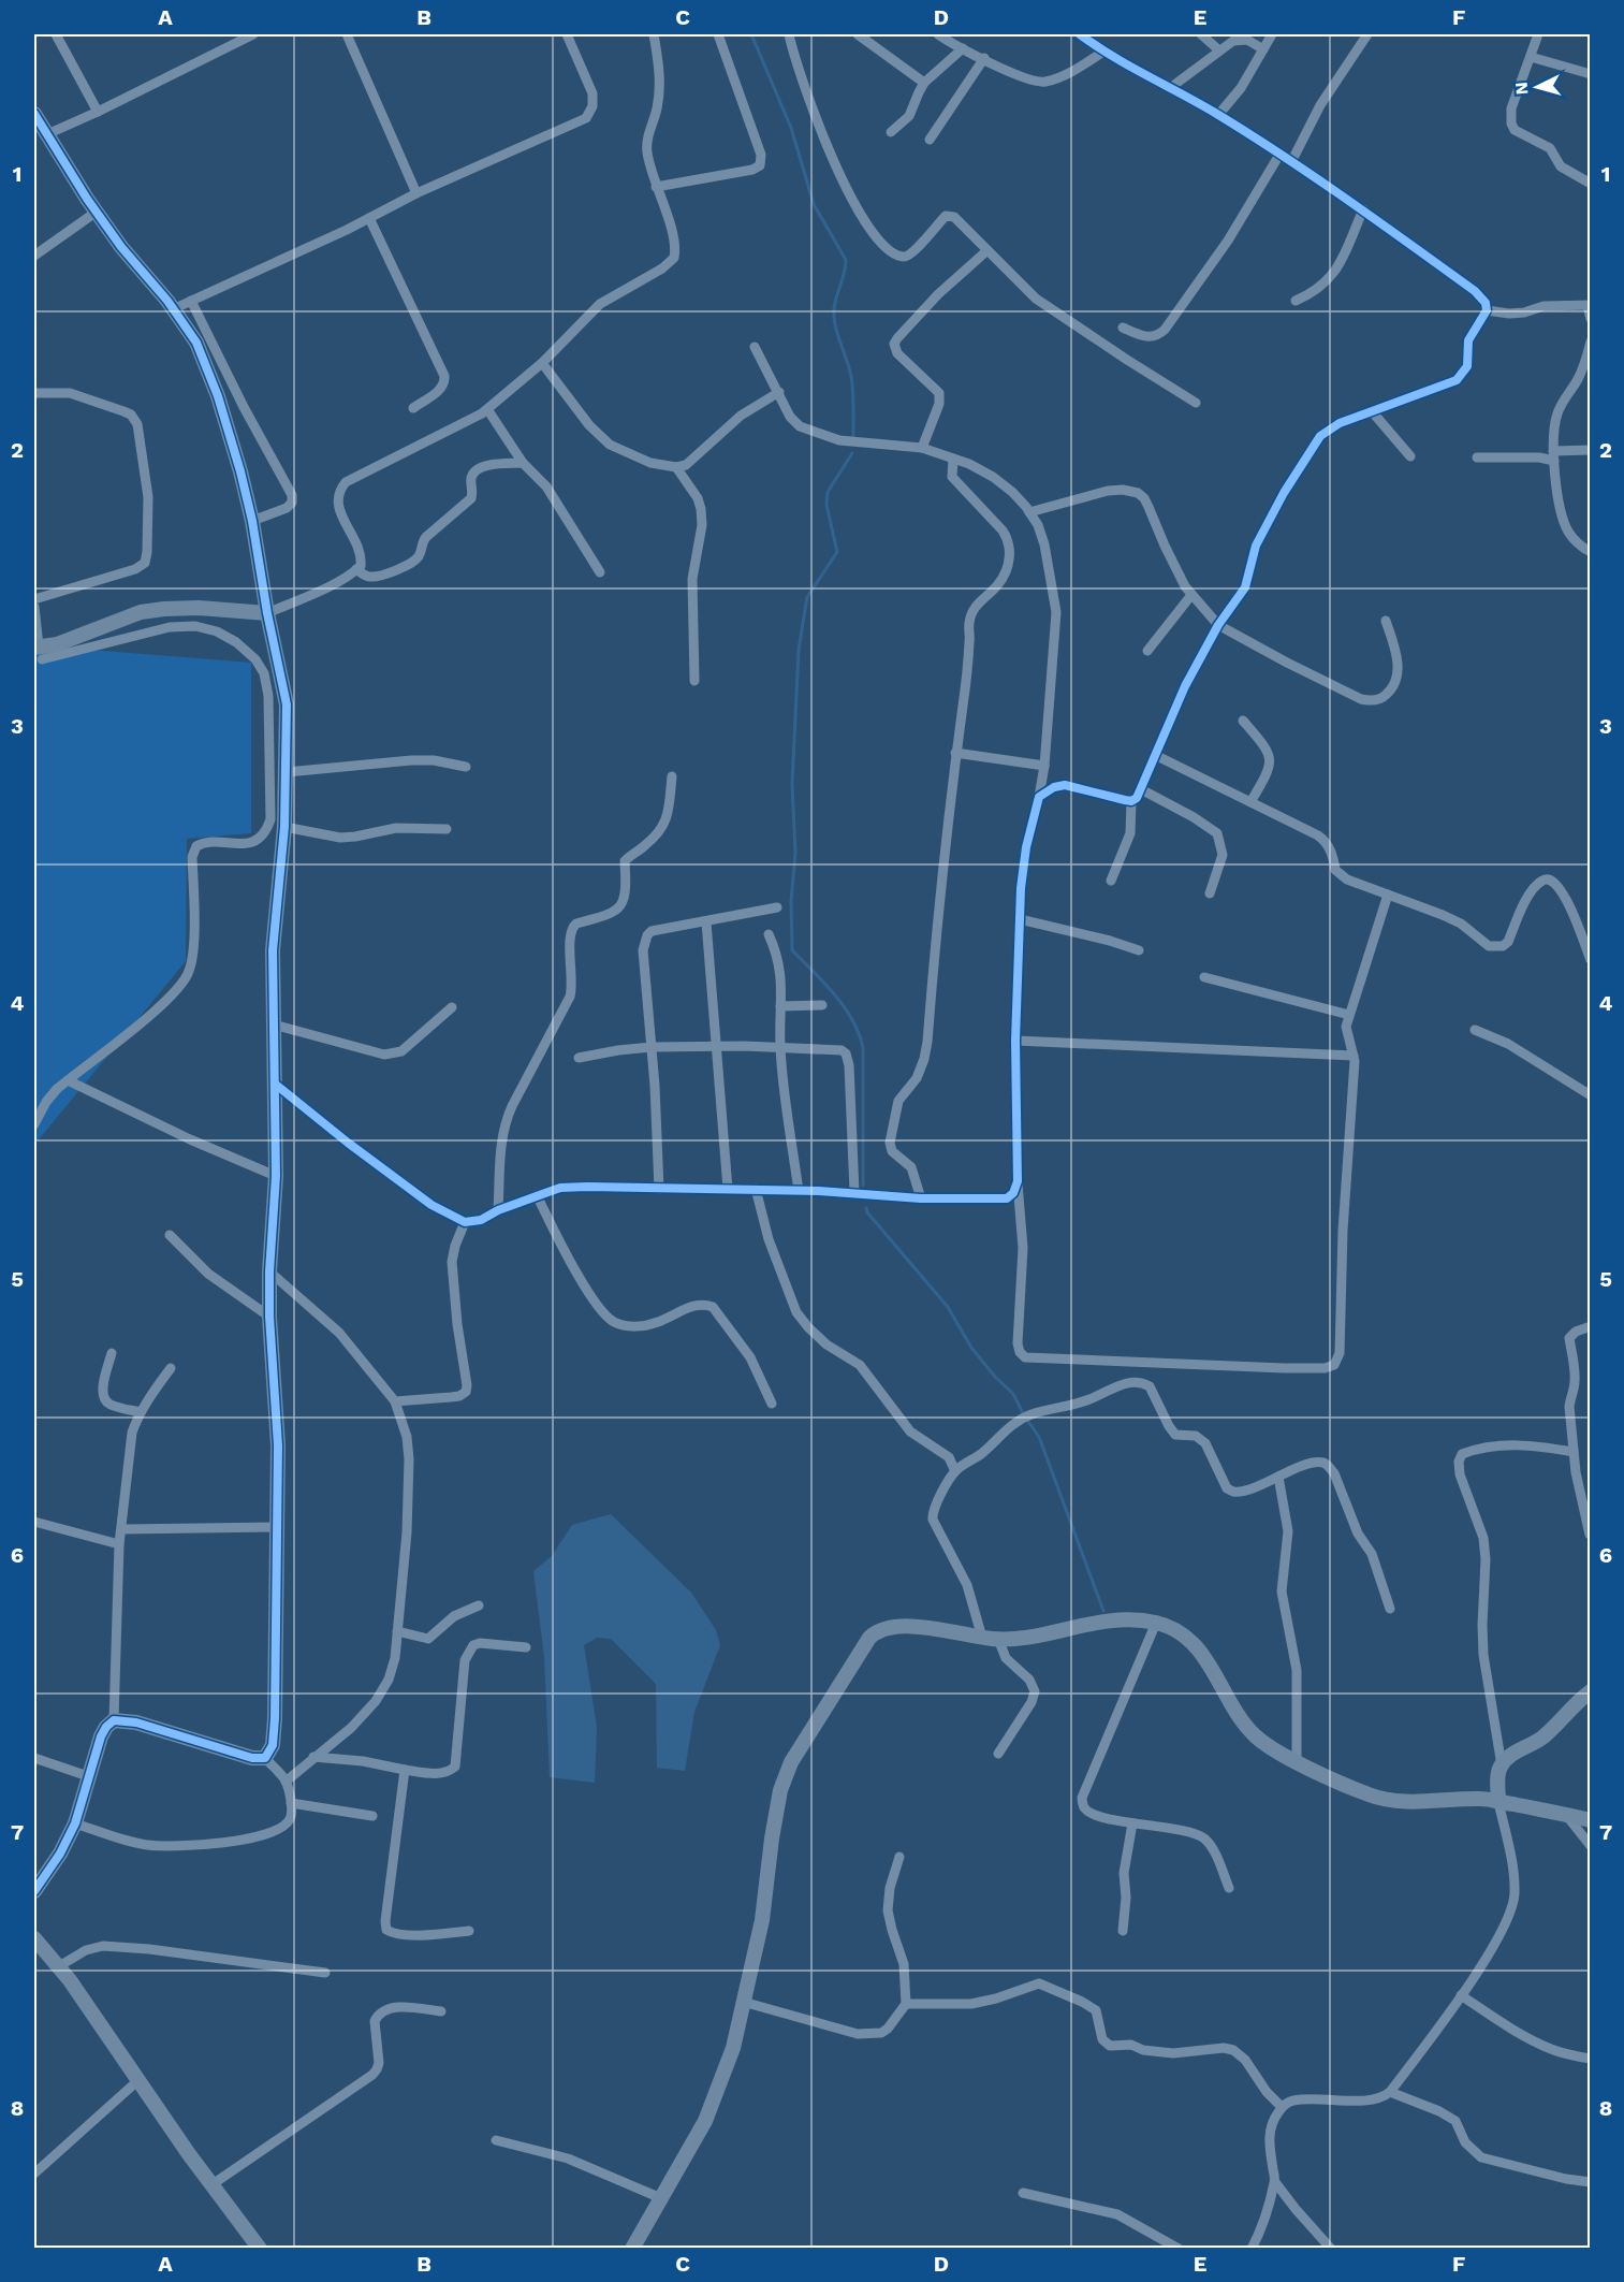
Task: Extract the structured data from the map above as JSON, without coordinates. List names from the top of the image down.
{
  "north": "left",
  "grid": {
    "columns": [
      "A",
      "B",
      "C",
      "D",
      "E",
      "F"
    ],
    "rows": [
      "1",
      "2",
      "3",
      "4",
      "5",
      "6",
      "7",
      "8"
    ]
  }
}
